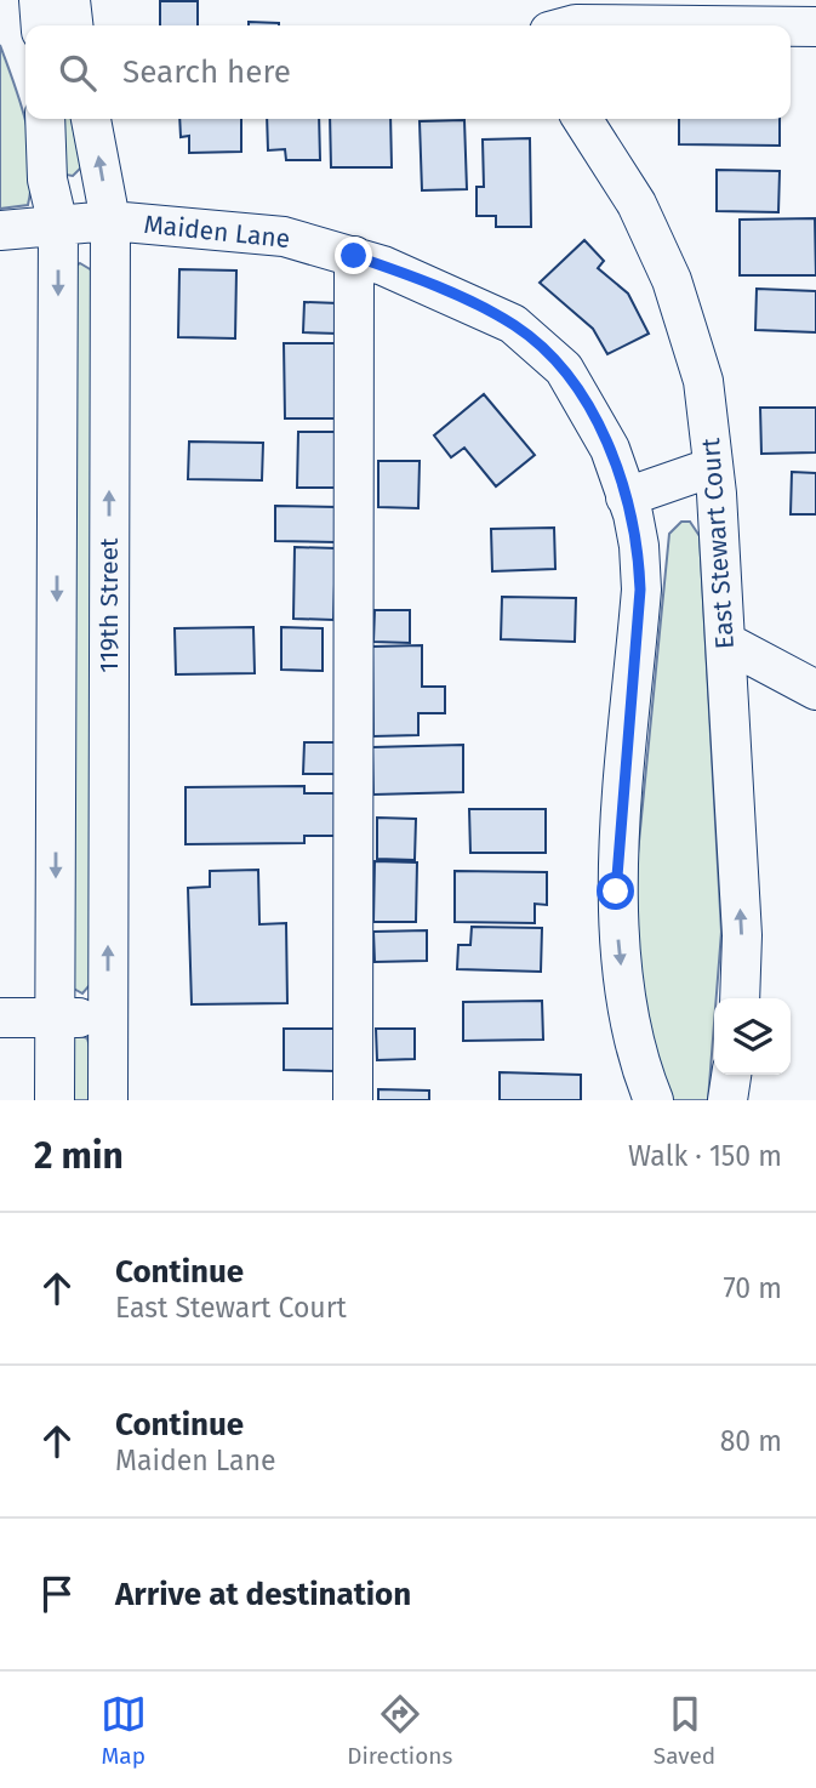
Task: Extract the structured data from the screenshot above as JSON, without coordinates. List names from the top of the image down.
{
  "streets": {
    "street": ["Maiden Lane", "East Stewart Court", "119th Street"]
  },
  "crossings": [
    ["Maiden Lane", "119th Street"]
  ],
  "page": {
    "search": "Search here",
    "heading": ["2 min", "Walk · 150 m"],
    "list": [
      ["Continue", "East Stewart Court", "70 m"],
      ["Continue", "Maiden Lane", "80 m"],
      "Arrive at destination"
    ],
    "nav": ["Map", "Directions", "Saved"]
  }
}
